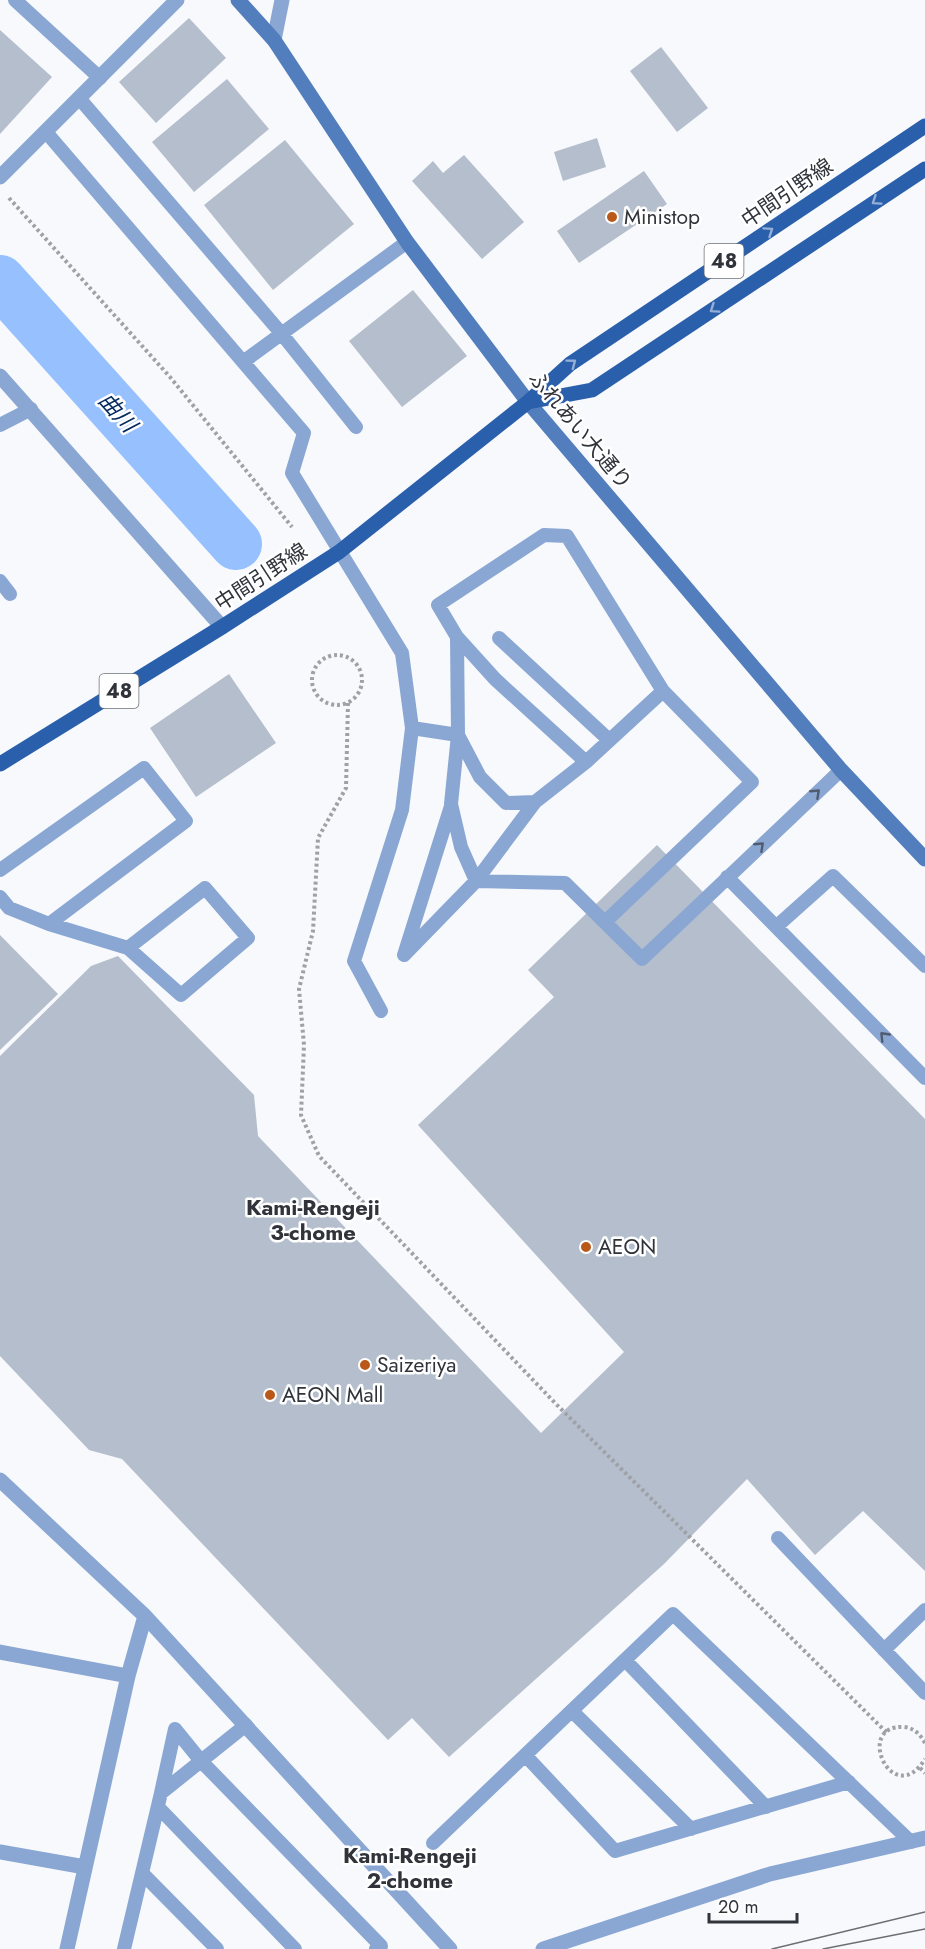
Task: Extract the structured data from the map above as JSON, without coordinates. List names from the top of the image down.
{
  "streets": {
    "main road": ["中間引野線", "48"],
    "street": ["ふれあい大通り"]
  },
  "crossings": [
    ["中間引野線", "ふれあい大通り"]
  ],
  "districts": ["Kami-Rengeji 3-chome", "Kami-Rengeji 2-chome"],
  "water": ["曲川"],
  "places": [
    "Ministop",
    "AEON",
    "Saizeriya",
    "AEON Mall"
  ],
  "scale_bar": "20 m"
}
